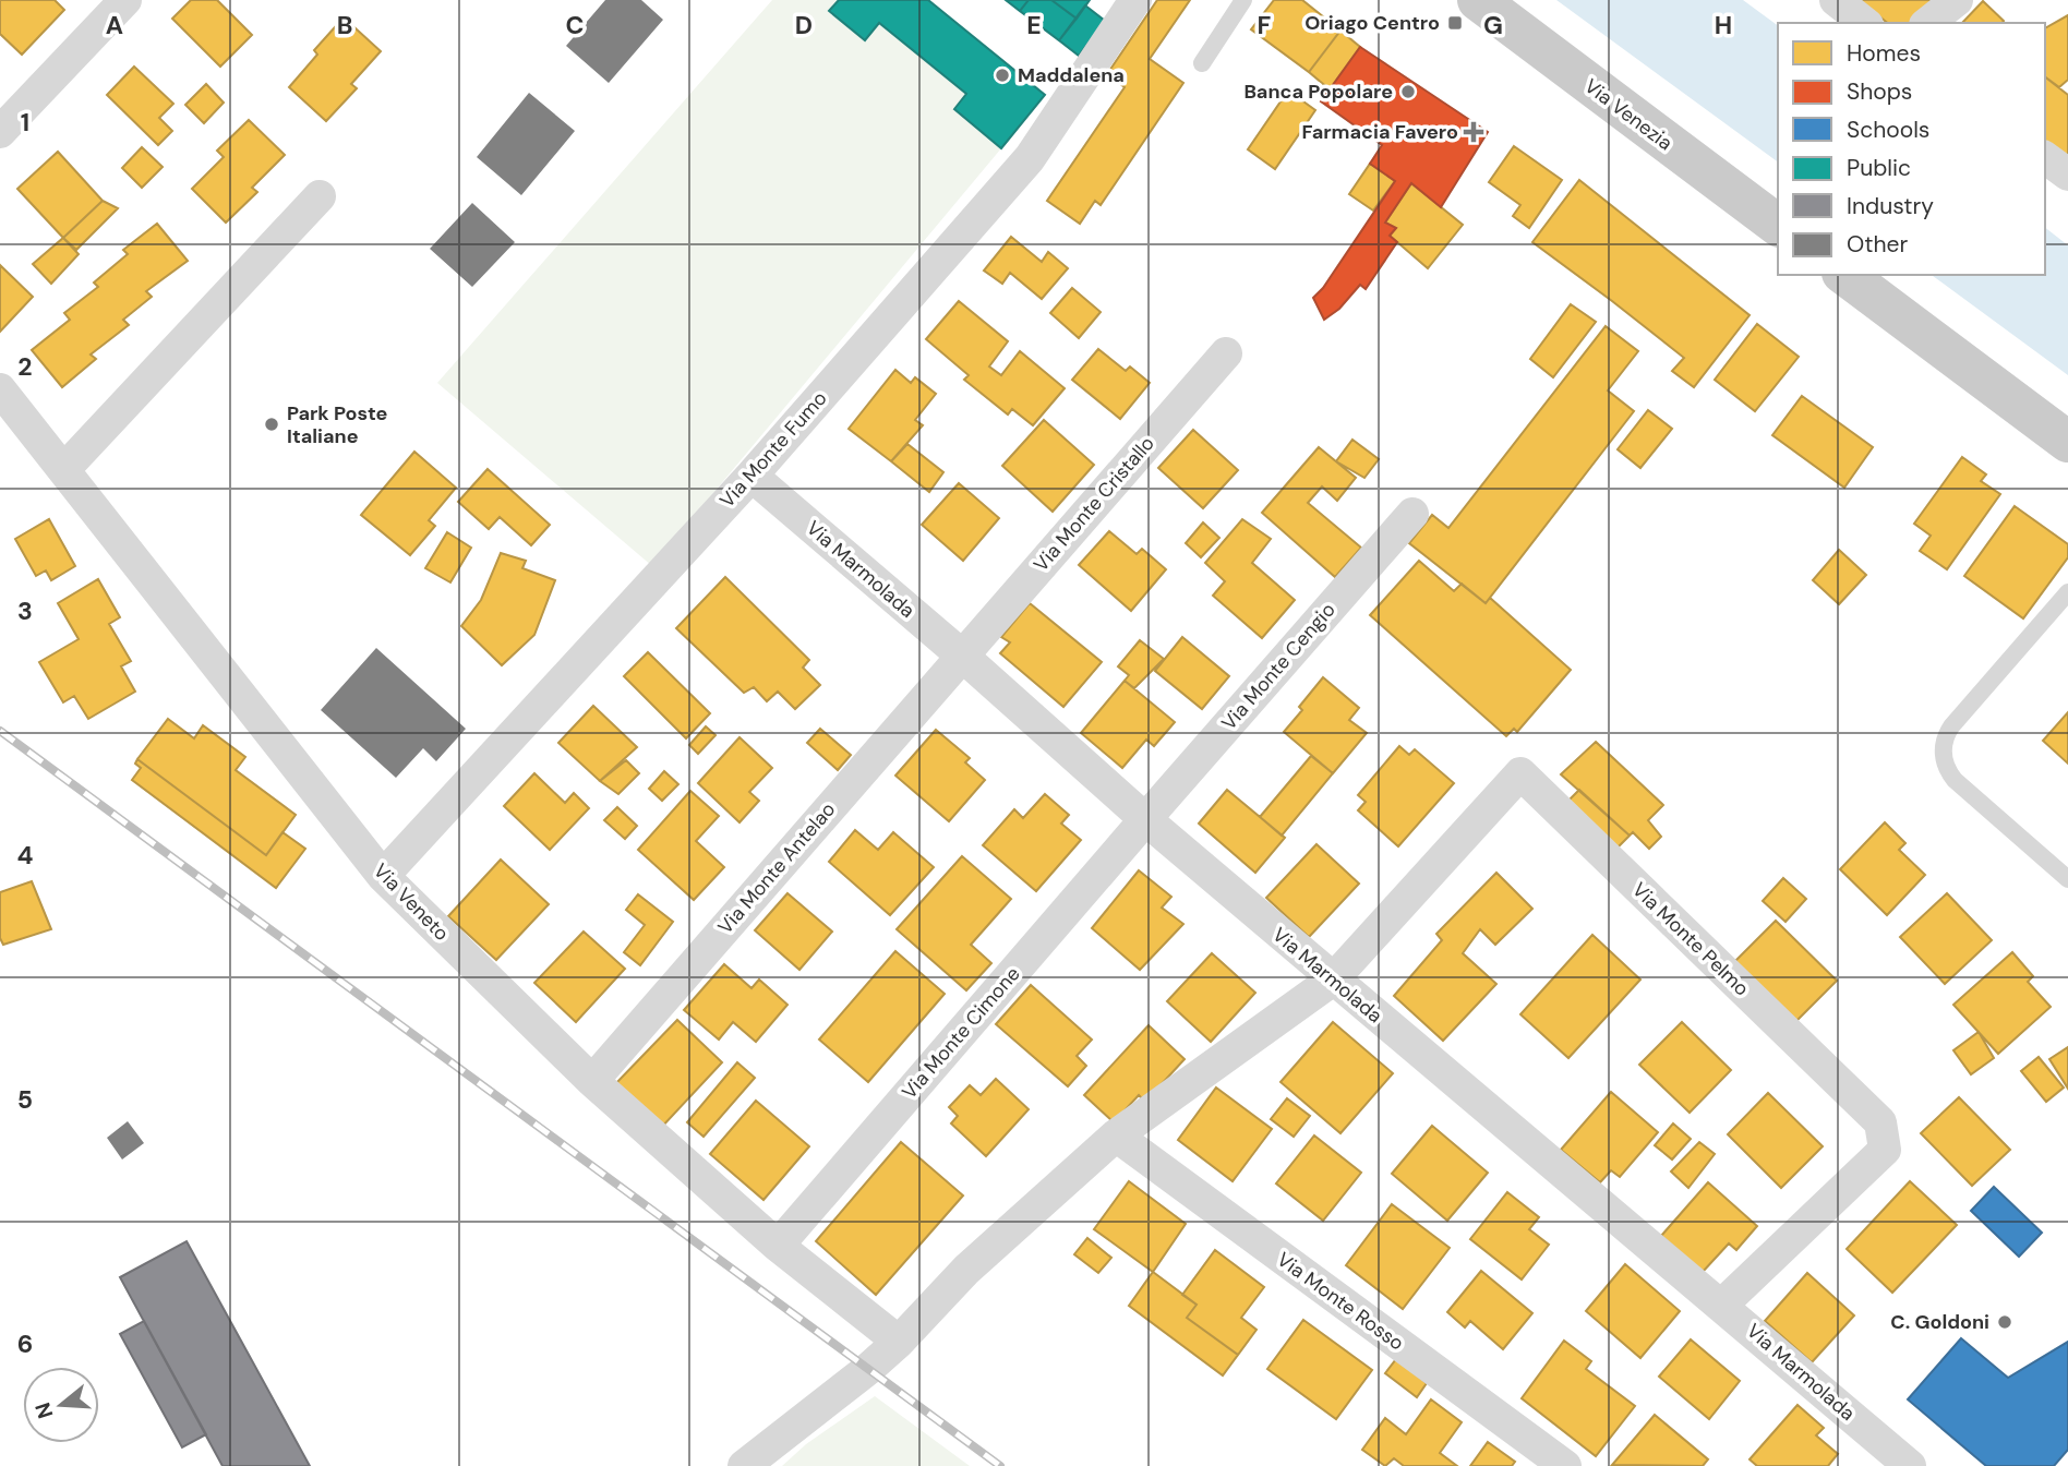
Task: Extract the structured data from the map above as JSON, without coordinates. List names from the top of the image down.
{
  "streets": {
    "main road": ["Via Venezia"],
    "street": [
      "Via Monte Fumo",
      "Via Monte Cristallo",
      "Via Marmolada",
      "Via Monte Cengio",
      "Via Monte Antelao",
      "Via Veneto",
      "Via Monte Pelmo",
      "Via Monte Cimone",
      "Via Monte Rosso"
    ]
  },
  "crossings": [
    ["Via Monte Fumo", "Via Marmolada"],
    ["Via Monte Fumo", "Via Veneto"],
    ["Via Monte Cristallo", "Via Marmolada"],
    ["Via Monte Cristallo", "Via Monte Antelao"],
    ["Via Marmolada", "Via Monte Cengio"],
    ["Via Marmolada", "Via Monte Antelao"],
    ["Via Marmolada", "Via Monte Pelmo"],
    ["Via Marmolada", "Via Monte Cimone"],
    ["Via Monte Cengio", "Via Monte Cimone"],
    ["Via Monte Antelao", "Via Veneto"],
    ["Via Veneto", "Via Monte Cimone"]
  ],
  "places": {
    "transit": ["Oriago Centro"],
    "other": [
      "Maddalena",
      "Banca Popolare",
      "Park Poste Italiane",
      "C. Goldoni"
    ],
    "health": ["Farmacia Favero"]
  },
  "legend": [
    "Homes",
    "Shops",
    "Schools",
    "Public",
    "Industry",
    "Other"
  ],
  "north": "left",
  "grid": {
    "columns": [
      "A",
      "B",
      "C",
      "D",
      "E",
      "F",
      "G",
      "H"
    ],
    "rows": [
      "1",
      "2",
      "3",
      "4",
      "5",
      "6"
    ]
  }
}
